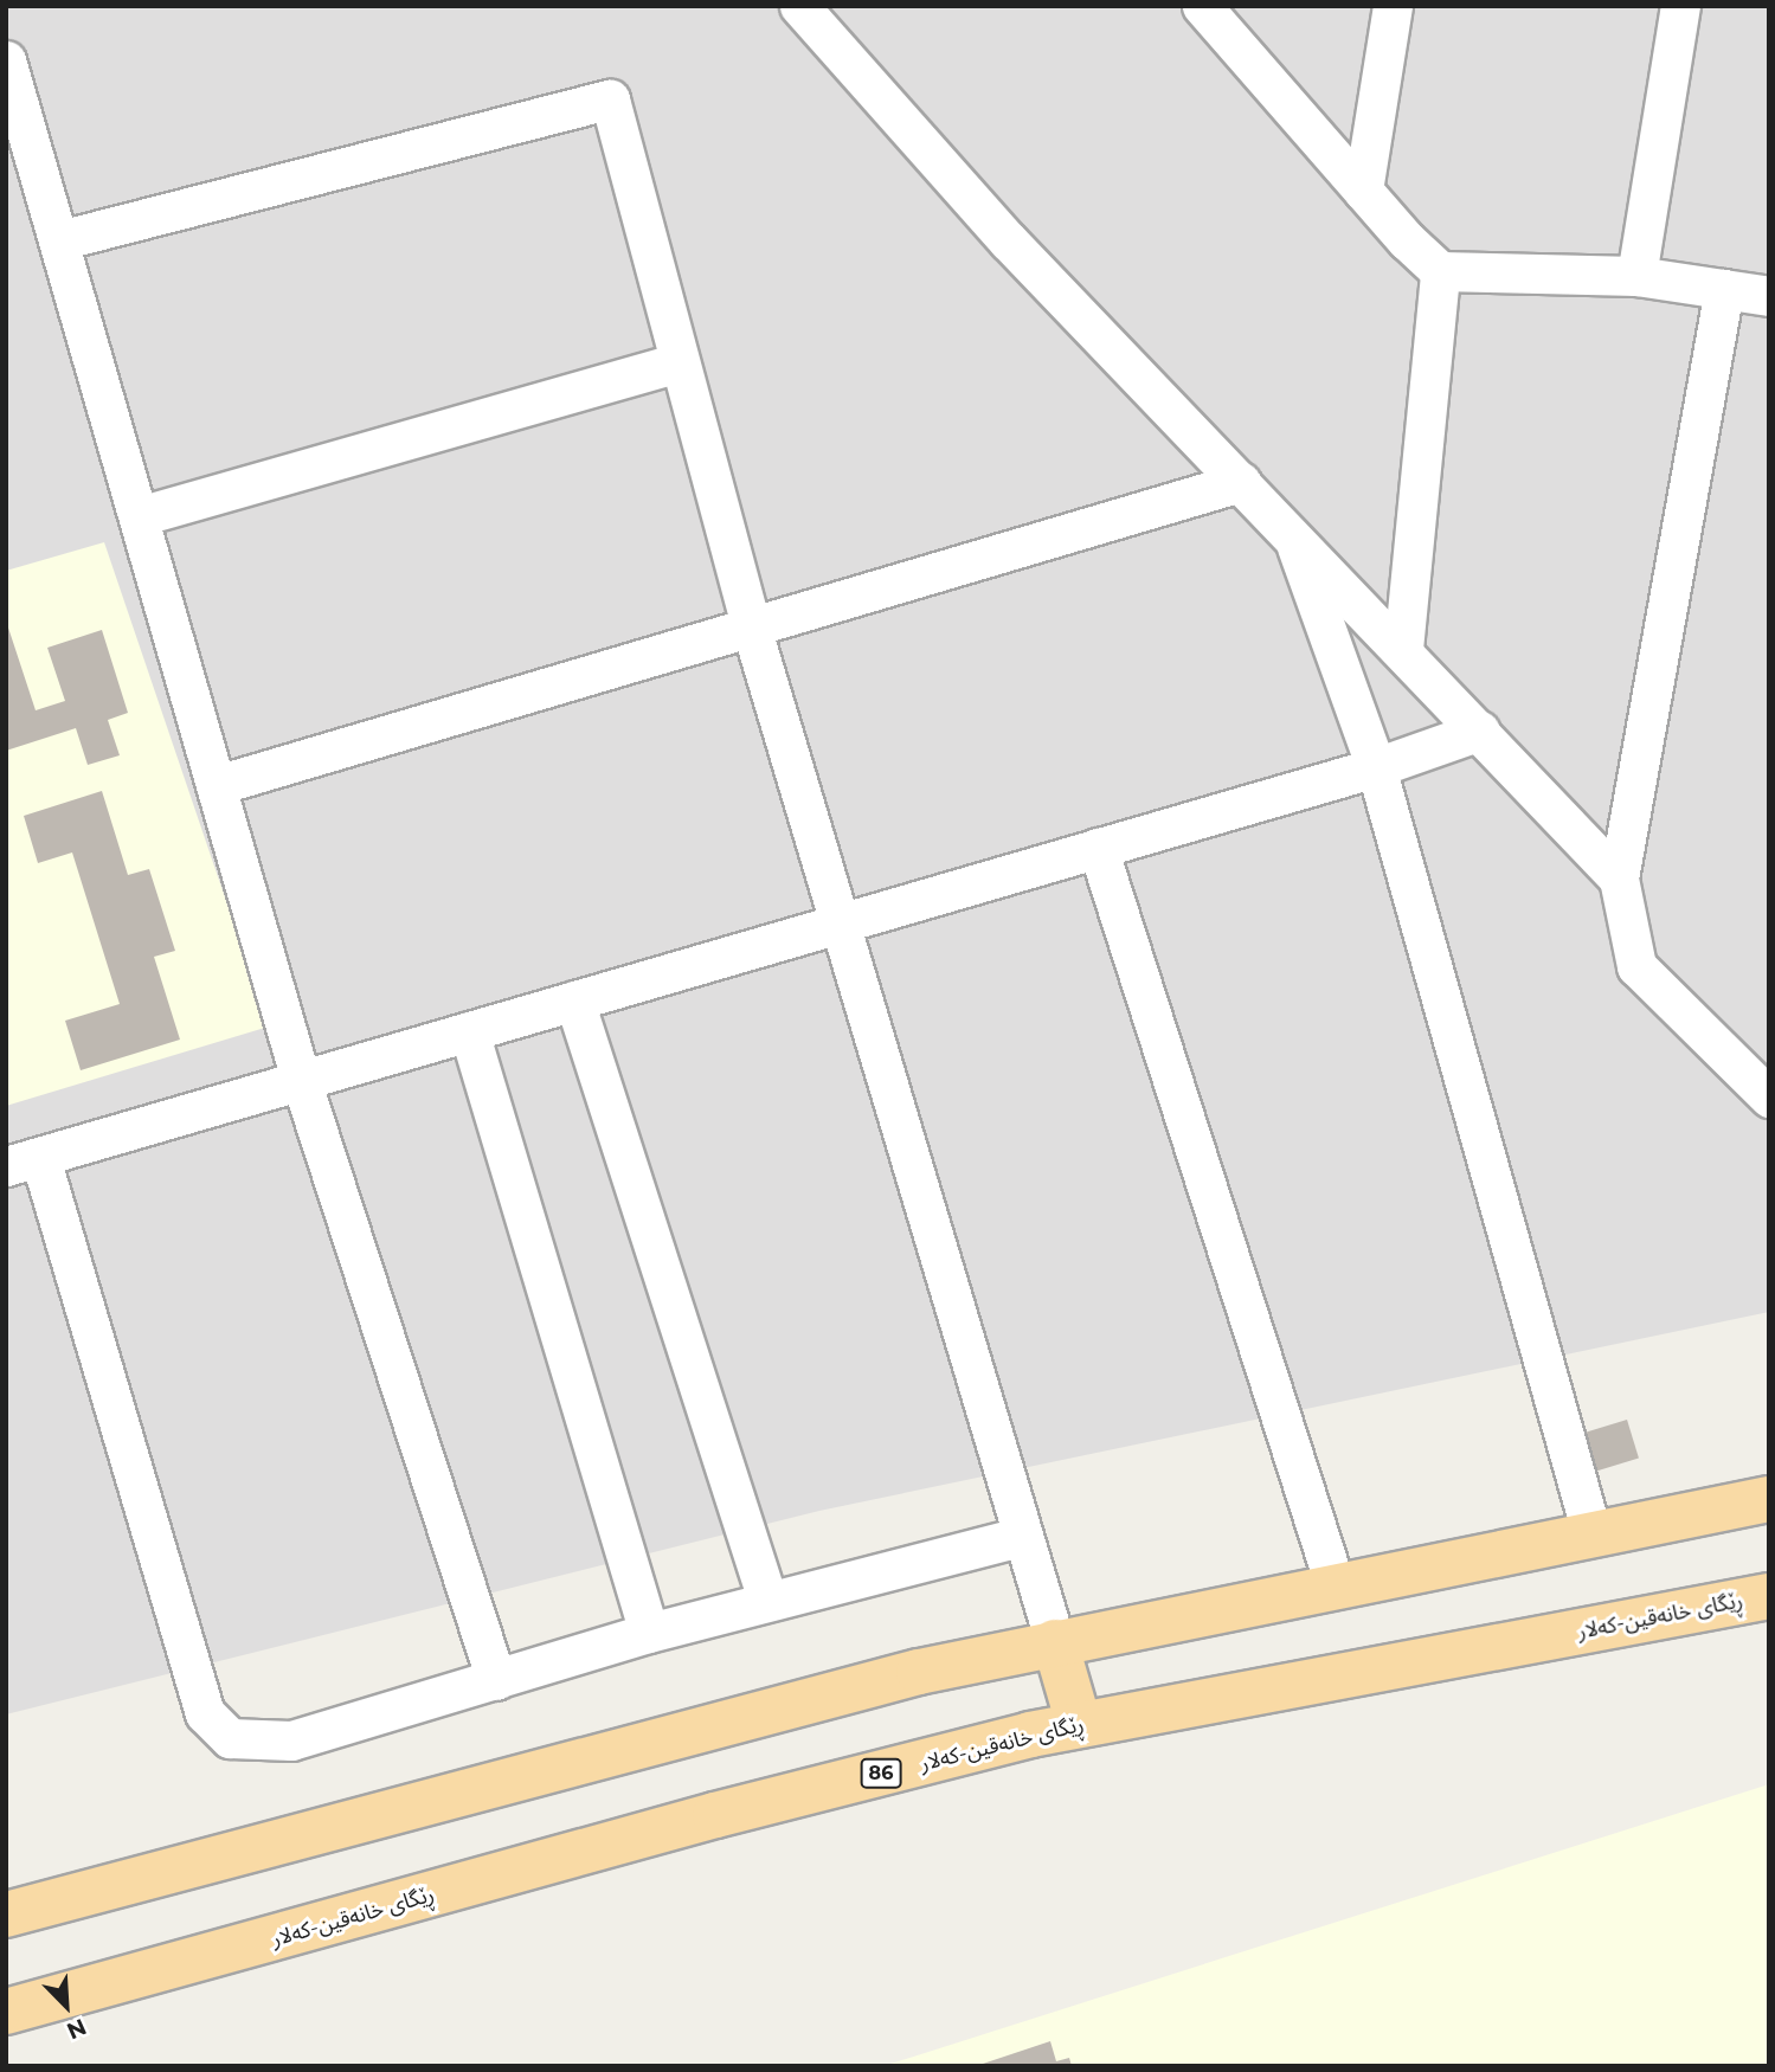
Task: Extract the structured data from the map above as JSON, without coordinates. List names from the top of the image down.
{
  "streets": {
    "main road": ["ڕێگای خانەقین-کەلار", "86"]
  },
  "north": "bottom right"
}
